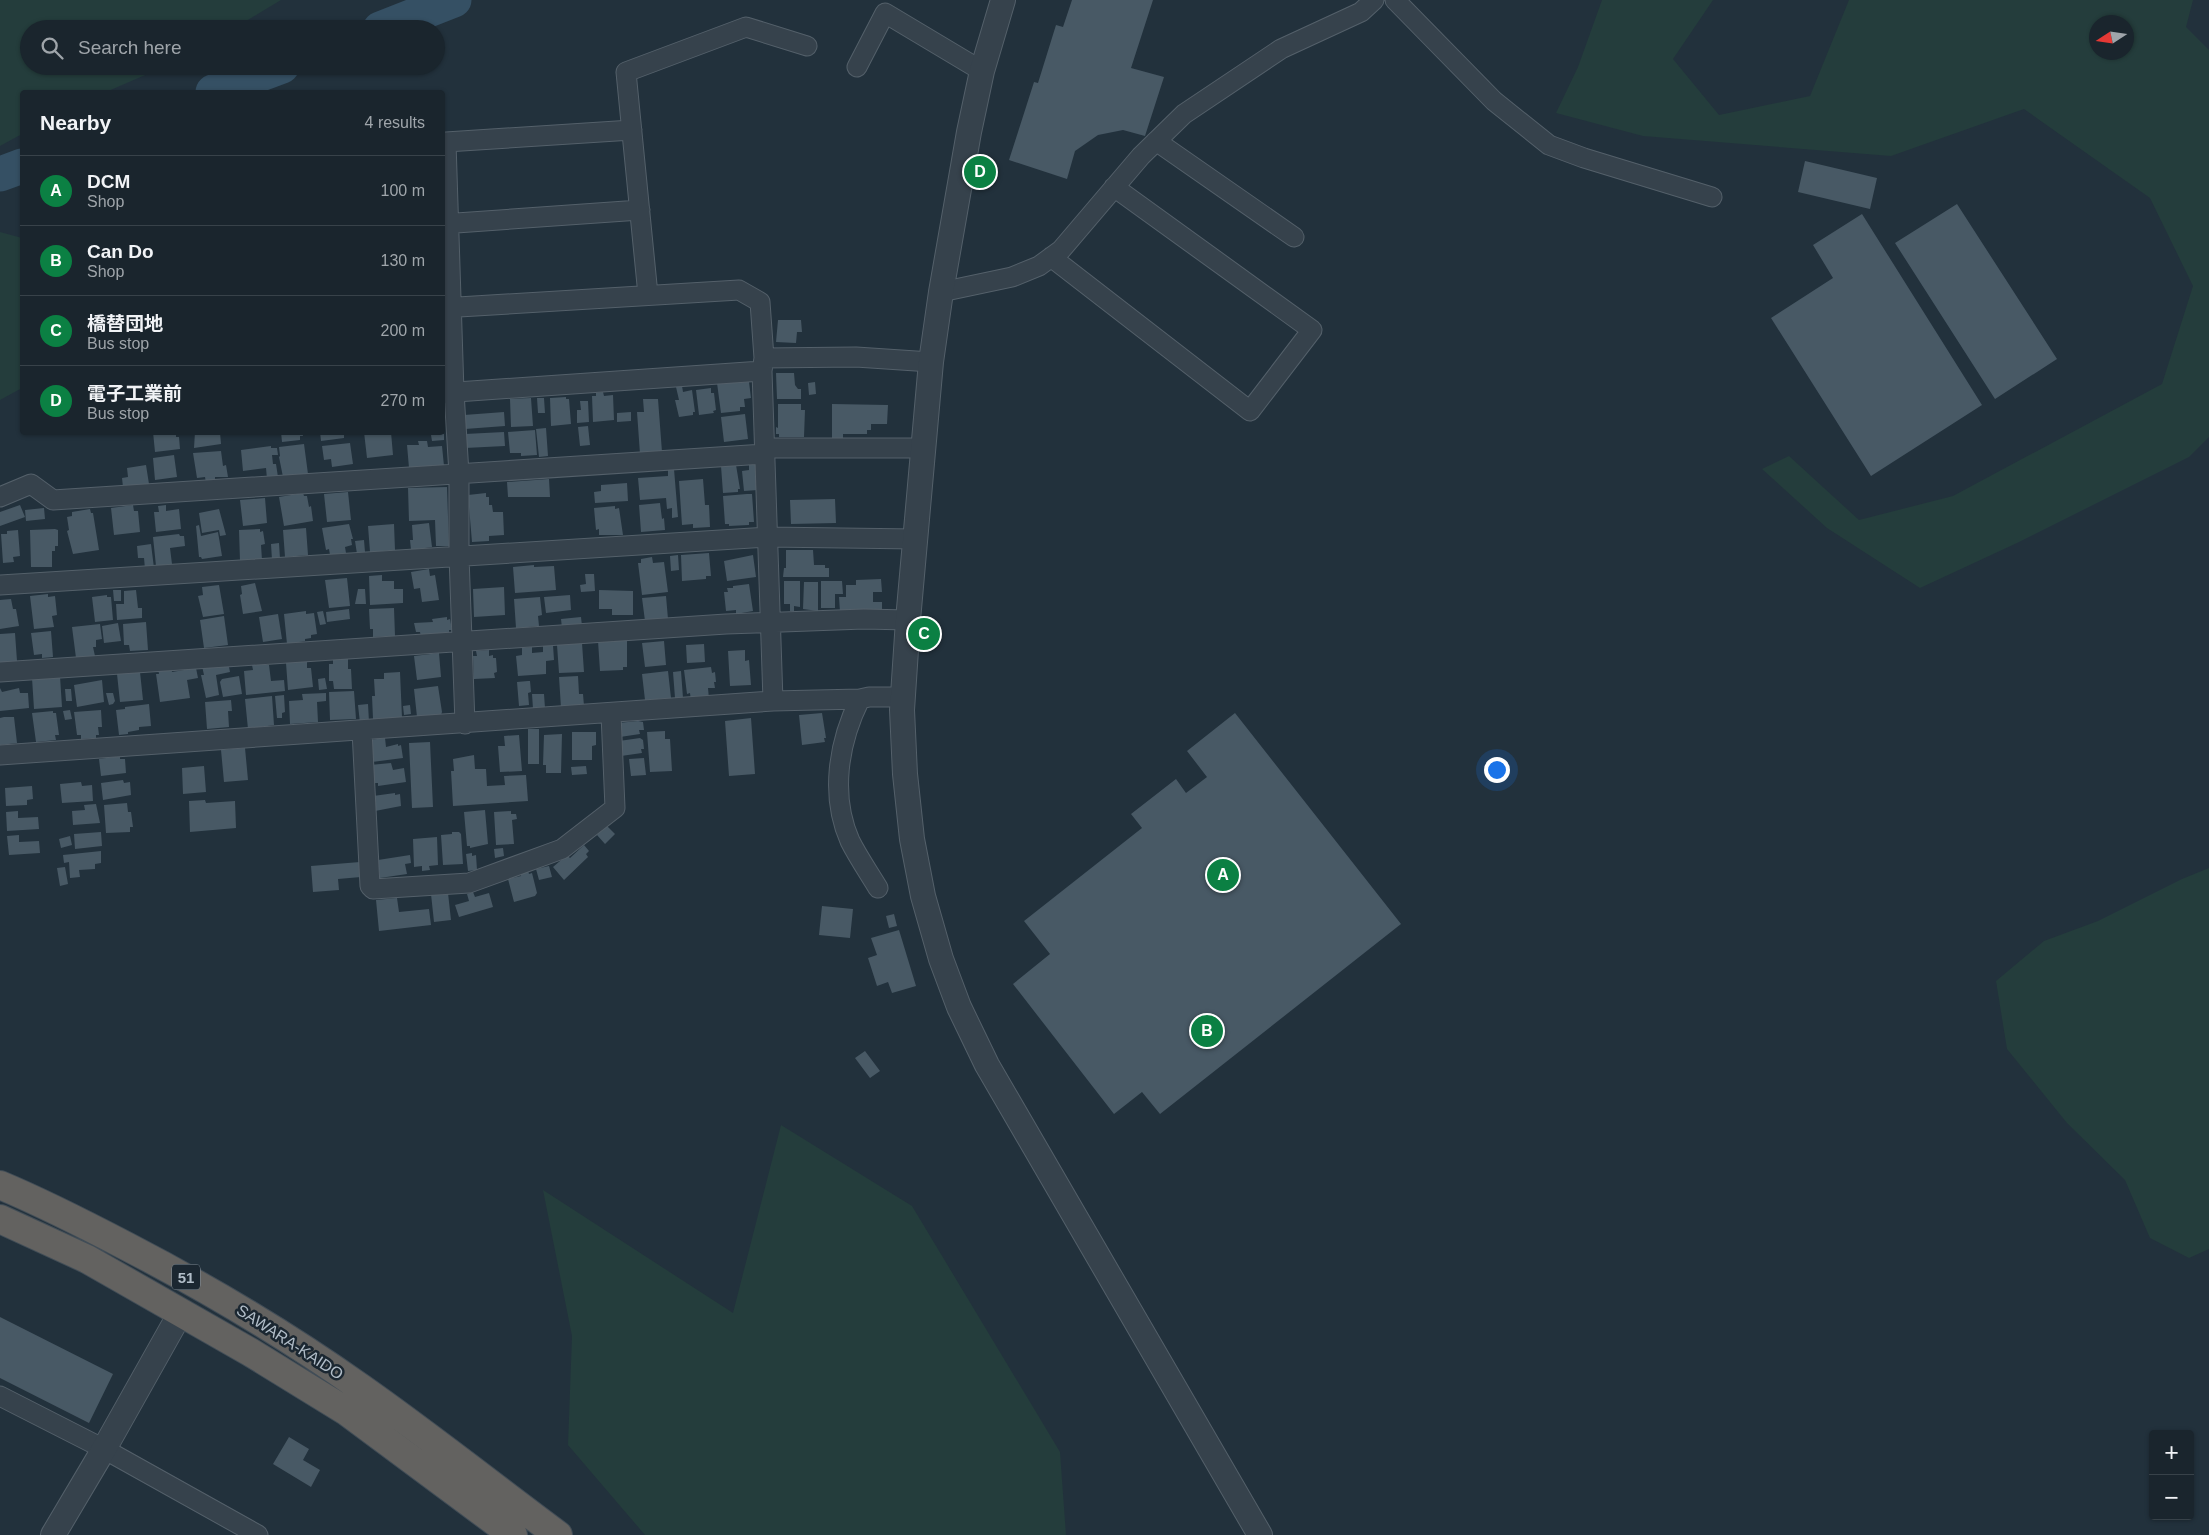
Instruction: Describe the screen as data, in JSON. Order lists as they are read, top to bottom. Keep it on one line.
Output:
{"streets":{"highway":["51","SAWARA-KAIDO"]},"north":"left","page":{"search":"Search here","heading":["Nearby","4 results"],"pins":["D","C","A","B"],"list":[{"mark":"A","name":"DCM","note":"Shop","value":"100 m"},{"mark":"B","name":"Can Do","note":"Shop","value":"130 m"},{"mark":"C","name":"橋替団地","note":"Bus stop","value":"200 m"},{"mark":"D","name":"電子工業前","note":"Bus stop","value":"270 m"}],"map_buttons":["+","−"]}}
